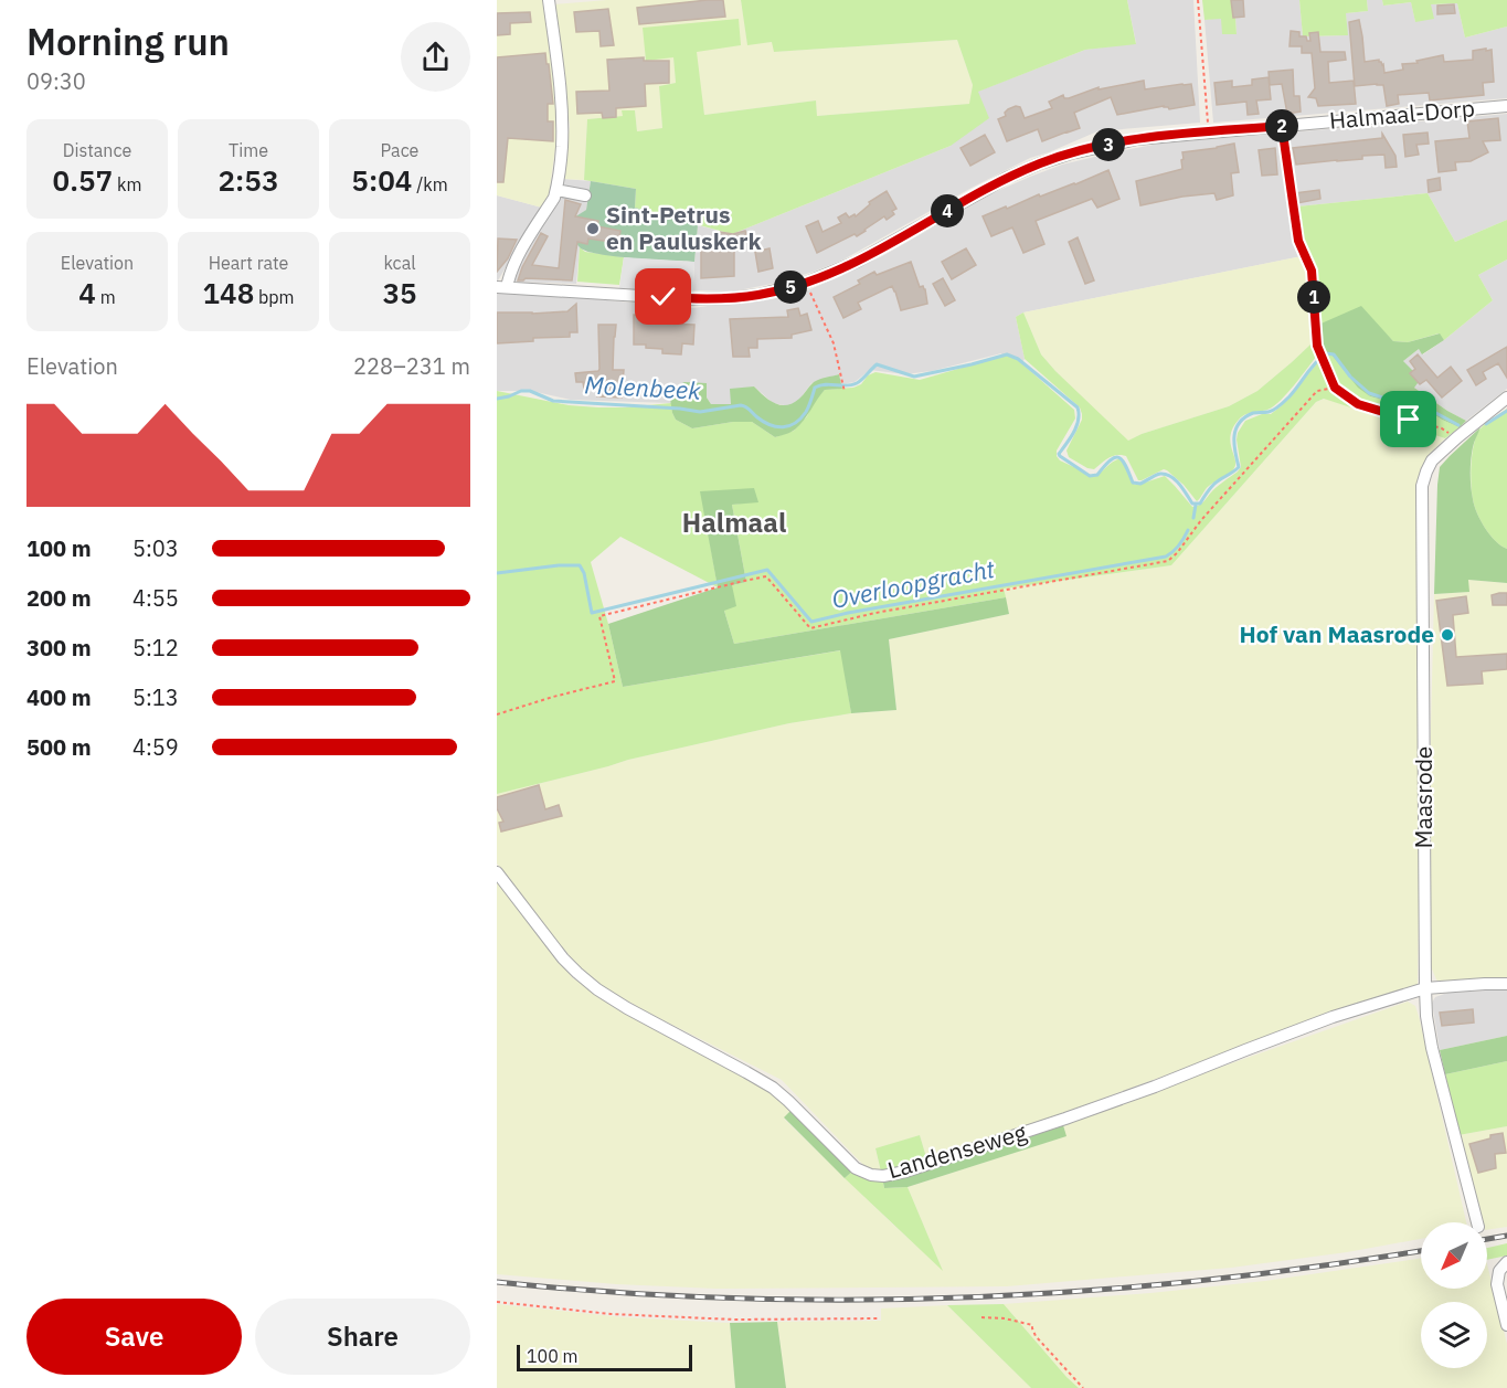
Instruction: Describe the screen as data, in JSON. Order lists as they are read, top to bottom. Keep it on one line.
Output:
{"streets":{"street":["Halmaal-Dorp","Maasrode","Landenseweg"]},"crossings":[["Maasrode","Landenseweg"]],"districts":["Halmaal"],"water":["Molenbeek","Overloopgracht"],"places":["Sint-Petrus en Pauluskerk","Hof van Maasrode"],"scale_bar":"100 m","north":"bottom left","page":{"heading":["Morning run","09:30"],"pins":["2","3","4","5","1"],"stats":[["Distance","0.57 km"],["Time","2:53"],["Pace","5:04 /km"],["Elevation","4 m"],["Heart rate","148 bpm"],["kcal","35"]],"chart":["Elevation","228–231 m"],"list":[{"name":"100 m","note":"5:03"},{"name":"200 m","note":"4:55"},{"name":"300 m","note":"5:12"},{"name":"400 m","note":"5:13"},{"name":"500 m","note":"4:59"}],"buttons":["Save","Share"],"scale":"100 m"}}
